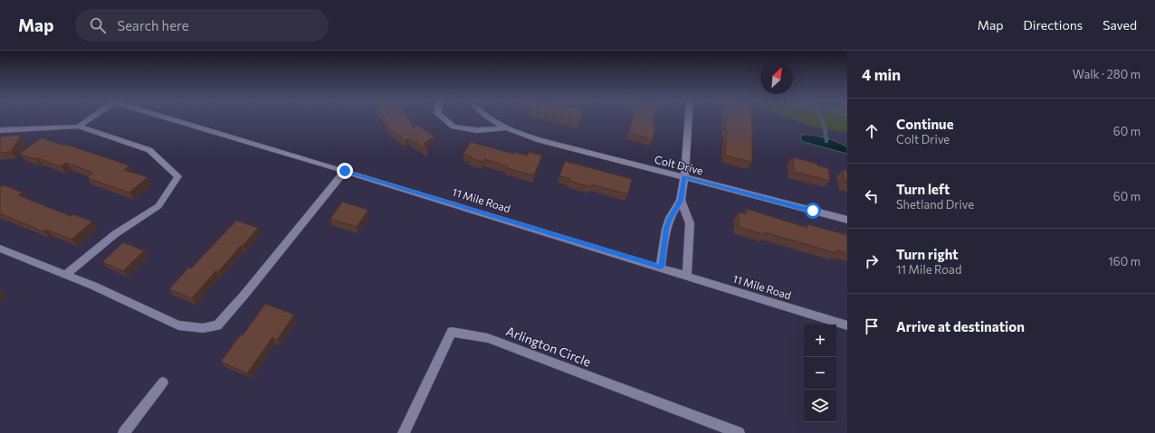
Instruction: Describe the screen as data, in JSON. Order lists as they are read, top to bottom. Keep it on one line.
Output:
{"streets":{"street":["Colt Drive","11 Mile Road","Arlington Circle"]},"north":"top right","page":{"header":"Map","search":"Search here","nav":["Map","Directions","Saved"],"heading":["4 min","Walk · 280 m"],"list":[["Continue","Colt Drive","60 m"],["Turn left","Shetland Drive","60 m"],["Turn right","11 Mile Road","160 m"],"Arrive at destination"],"map_buttons":["+","−"]}}
